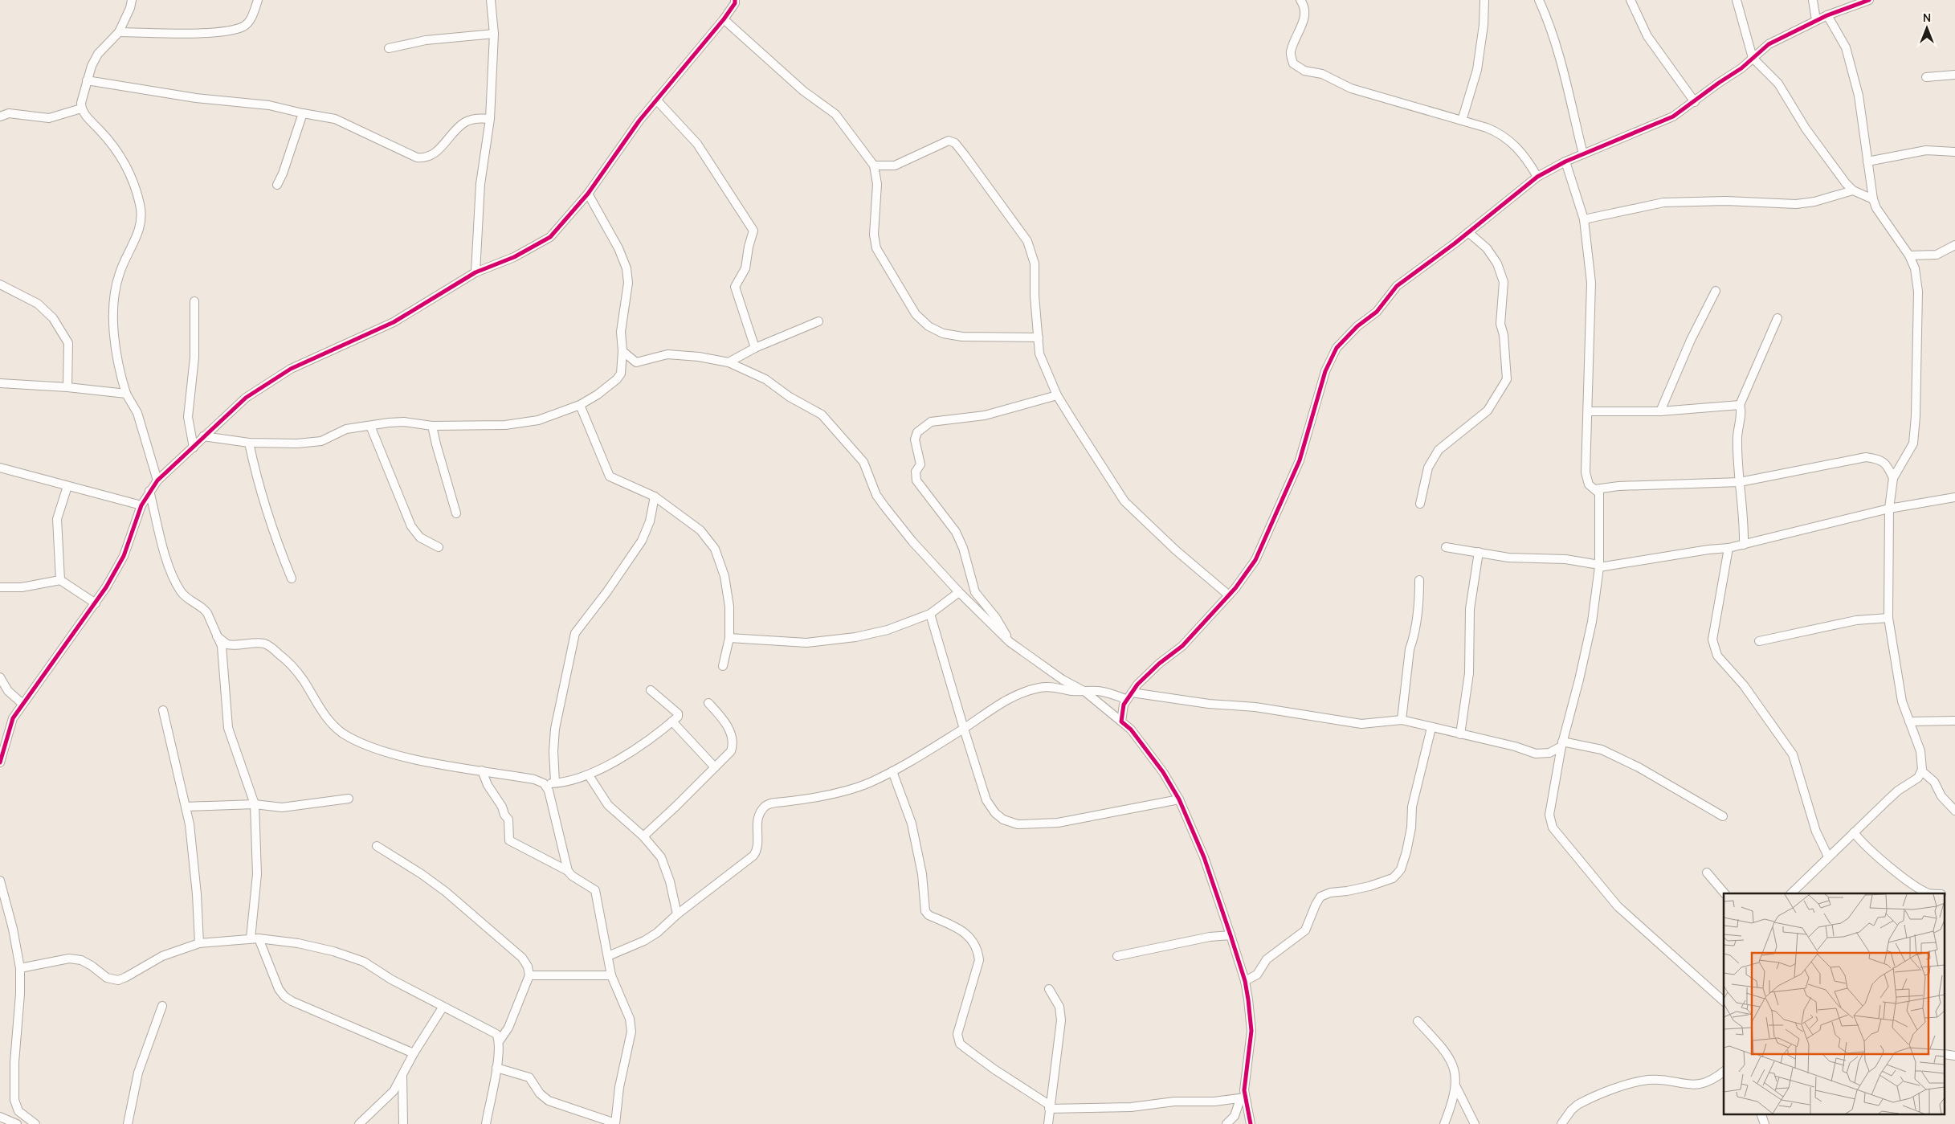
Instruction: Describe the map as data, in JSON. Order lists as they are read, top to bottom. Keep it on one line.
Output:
{"north":"top"}
